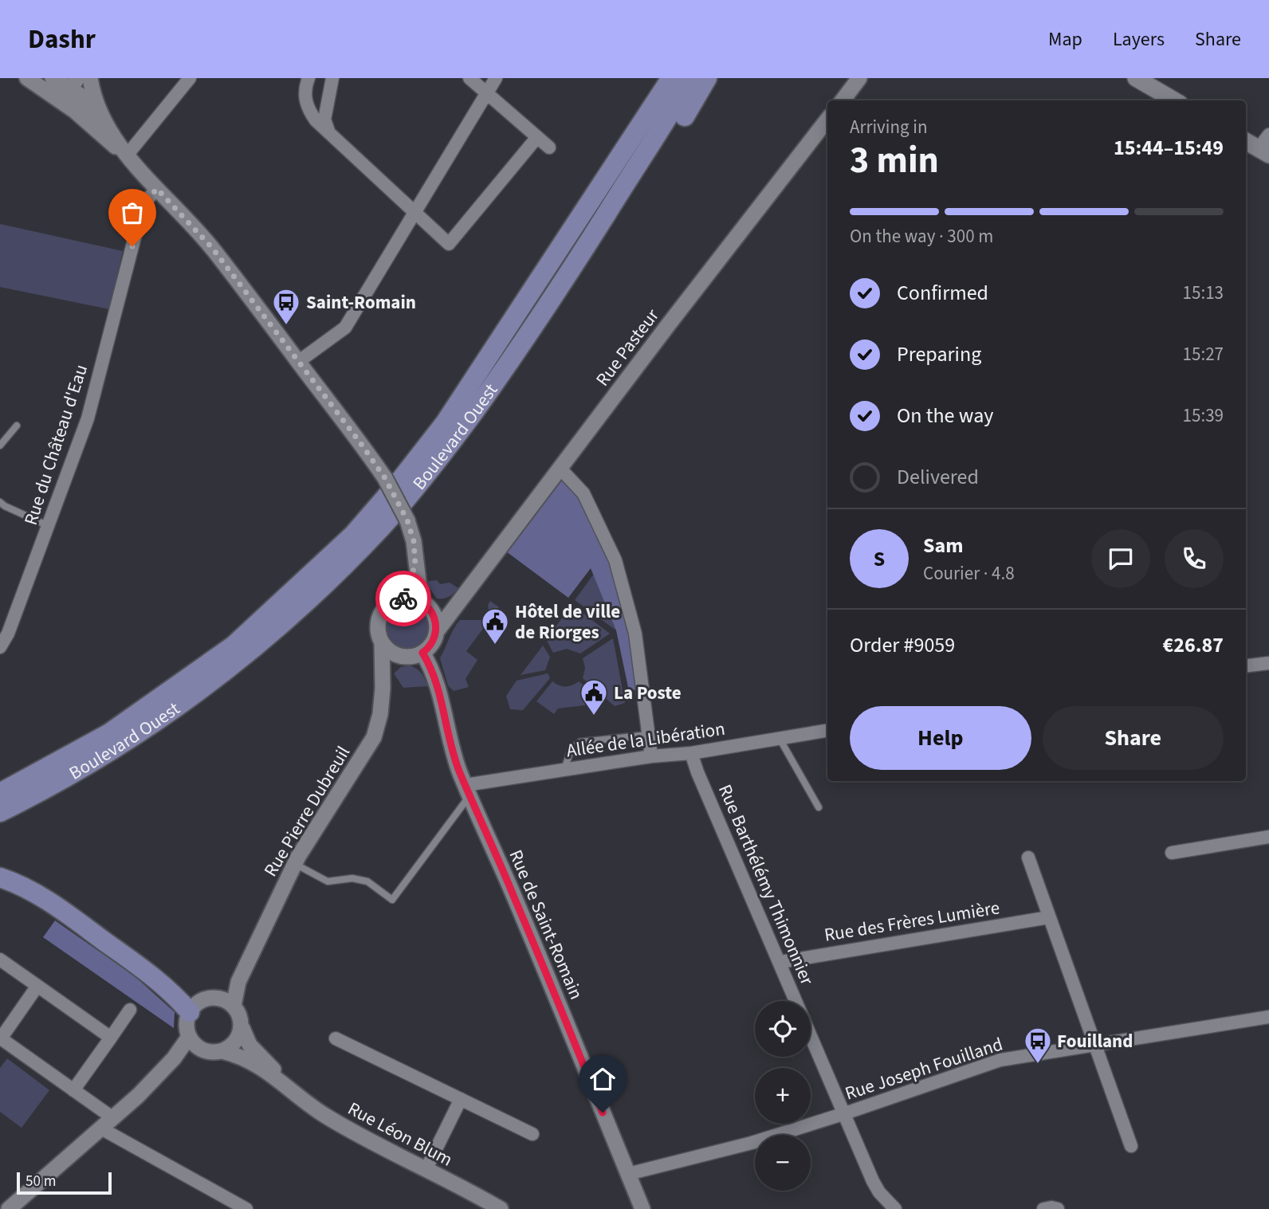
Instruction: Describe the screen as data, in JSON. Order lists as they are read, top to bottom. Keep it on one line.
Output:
{"streets":{"main road":["Boulevard Ouest"],"street":["Rue Pasteur","Rue du Château d'Eau","Allée de la Libération","Rue Pierre Dubreuil","Rue Barthélémy Thimonnier","Rue des Frères Lumière","Rue de Saint-Romain","Rue Joseph Fouilland","Rue Léon Blum"]},"crossings":[["Rue Pasteur","Rue Pierre Dubreuil"],["Rue Pasteur","Rue de Saint-Romain"],["Allée de la Libération","Rue Barthélémy Thimonnier"],["Allée de la Libération","Rue de Saint-Romain"],["Rue Pierre Dubreuil","Rue de Saint-Romain"],["Rue Pierre Dubreuil","Rue Léon Blum"],["Rue Barthélémy Thimonnier","Rue des Frères Lumière"],["Rue Barthélémy Thimonnier","Rue Joseph Fouilland"],["Rue de Saint-Romain","Rue Joseph Fouilland"]],"places":{"bus stop":["Saint-Romain","Fouilland"],"public building":["Hôtel de ville de Riorges","La Poste"]},"scale_bar":"50 m","page":{"header":"Dashr","nav":["Map","Layers","Share"],"heading":["3 min","Arriving in","15:44–15:49"],"panel":["Sam","Courier · 4.8","Order #9059","€26.87"],"bar":"On the way · 300 m","list":[["Confirmed","15:13"],["Preparing","15:27"],["On the way","15:39"],"Delivered"],"round":"S","buttons":["Help","Share"],"map_buttons":["+","−"],"scale":"50 m"}}
